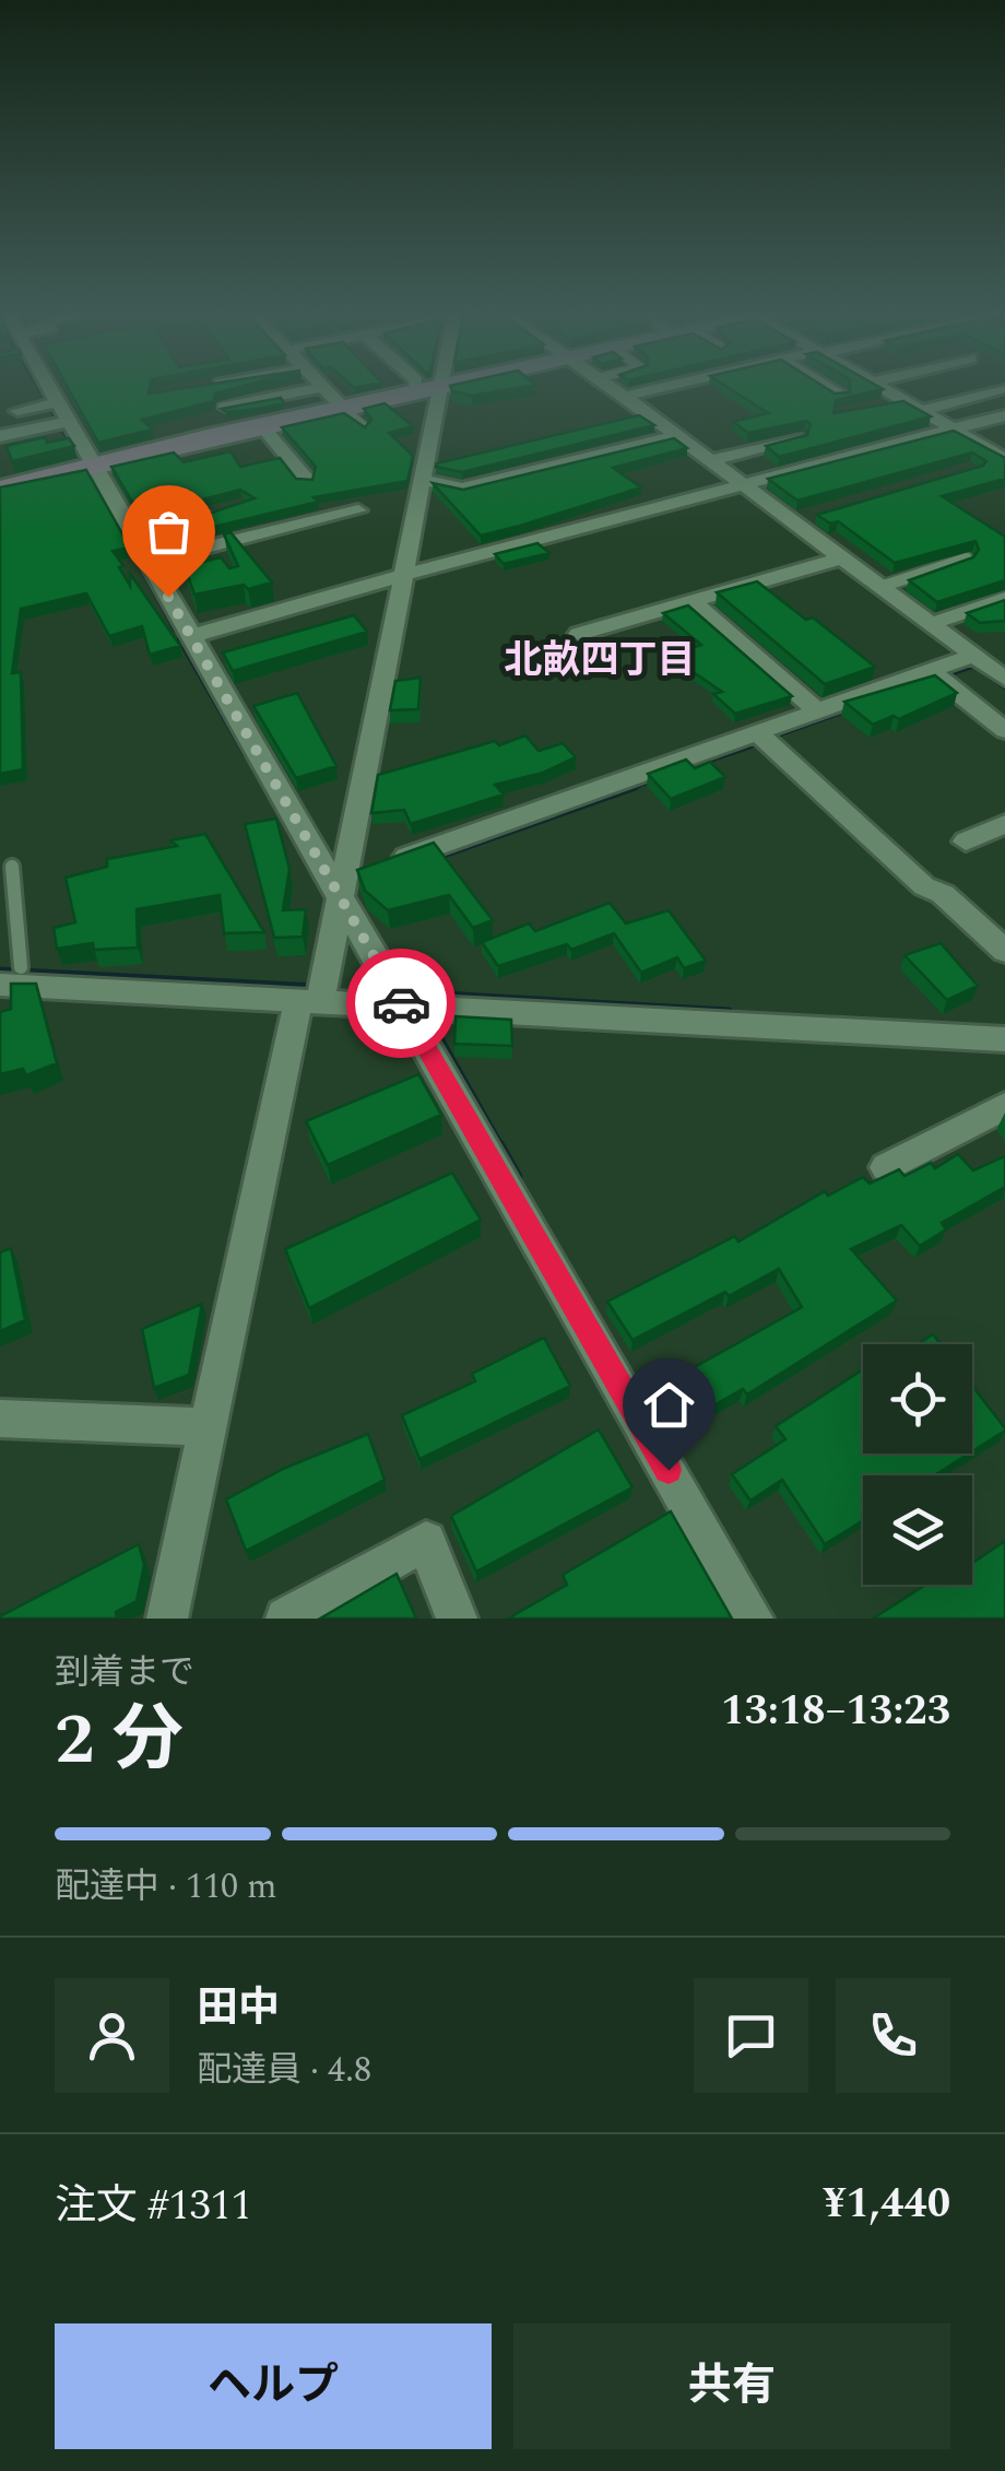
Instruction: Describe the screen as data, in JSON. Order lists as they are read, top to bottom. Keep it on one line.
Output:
{"districts":["北畝四丁目"],"page":{"heading":["2 分","到着まで","13:18–13:23"],"panel":["田中","配達員 · 4.8","注文 #1311","¥1,440"],"bar":"配達中 · 110 m","buttons":["ヘルプ","共有"]}}
